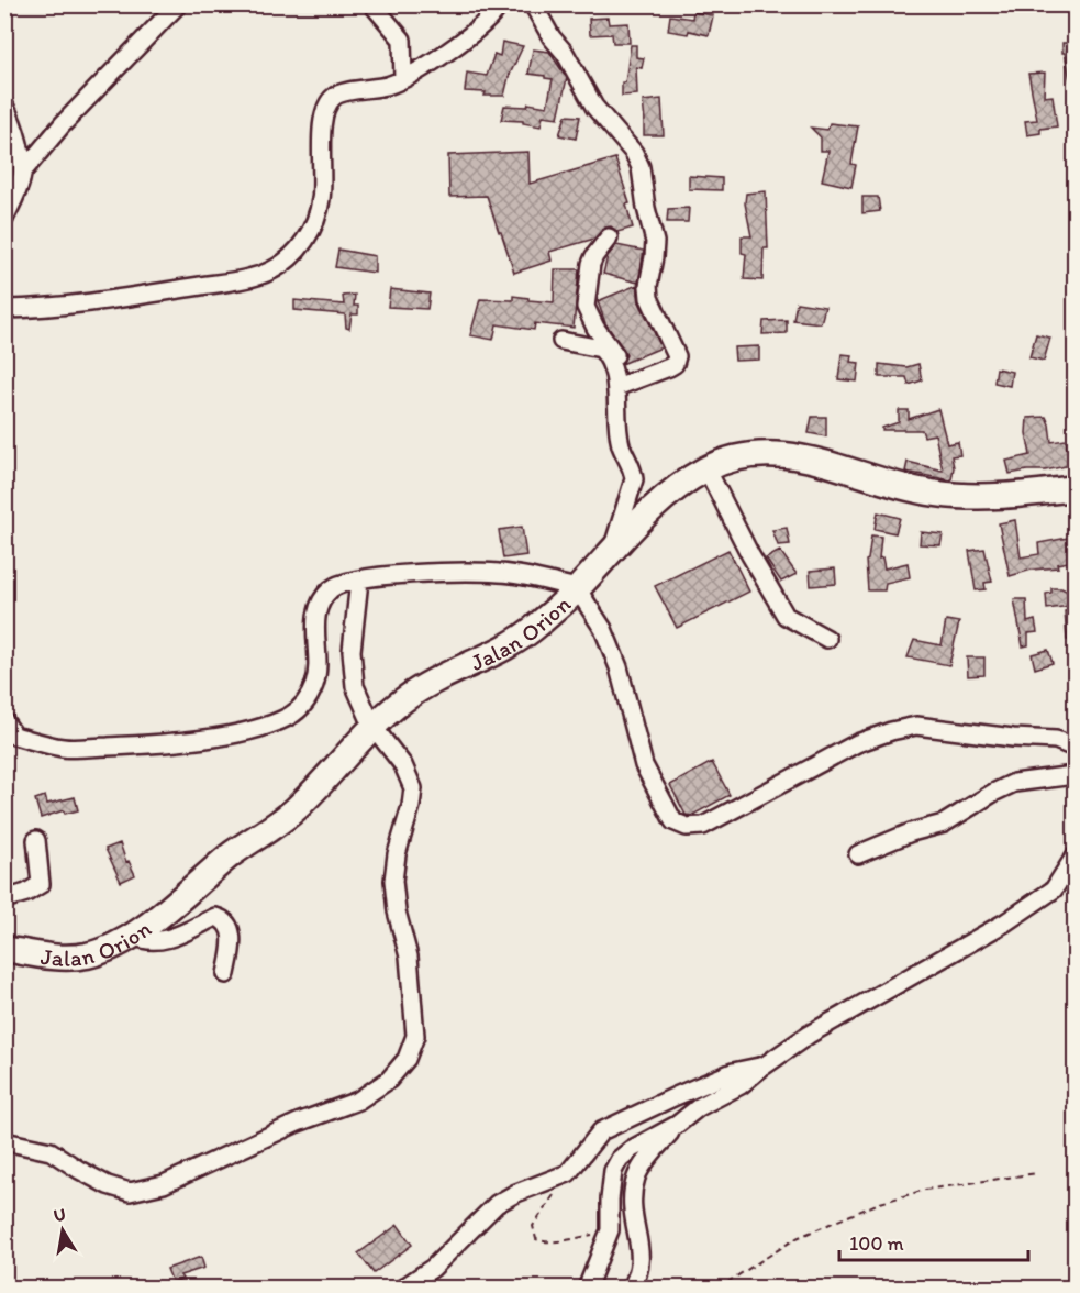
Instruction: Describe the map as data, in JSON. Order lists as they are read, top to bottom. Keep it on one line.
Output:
{"streets":{"highway":["Jalan Orion"]},"scale_bar":"100 m","north":"top"}
